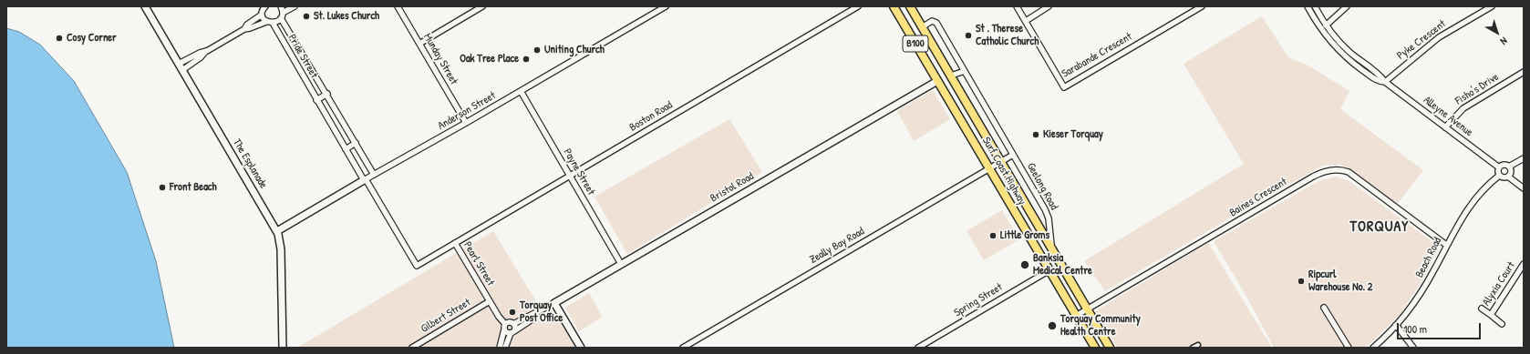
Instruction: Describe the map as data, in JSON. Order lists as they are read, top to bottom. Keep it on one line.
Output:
{"streets":{"main road":["B100","Surf Coast Highway"],"street":["Pyke Crescent","Sarabande Crescent","Pride Street","Munday Street","Fisho's Drive","Anderson Street","Boston Road","Alleyne Avenue","The Esplanade","Payne Street","Geelong Road","Bristol Road","Baines Crescent","Zeally Bay Road","Beach Road","Pearl Street","Alyxia Court","Spring Street","Gilbert Street"]},"crossings":[["Pyke Crescent","Alleyne Avenue"],["Pride Street","Anderson Street"],["Pride Street","Pearl Street"],["Munday Street","Anderson Street"],["Fisho's Drive","Alleyne Avenue"],["Anderson Street","The Esplanade"],["Anderson Street","Payne Street"],["Anderson Street","Pearl Street"],["Boston Road","Payne Street"],["Boston Road","Pearl Street"],["Alleyne Avenue","Beach Road"],["Surf Coast Highway","Geelong Road"],["Surf Coast Highway","Bristol Road"],["Surf Coast Highway","Baines Crescent"],["Surf Coast Highway","Zeally Bay Road"],["Surf Coast Highway","Spring Street"],["Payne Street","Bristol Road"],["Bristol Road","Pearl Street"],["Baines Crescent","Beach Road"],["Pearl Street","Gilbert Street"]],"districts":["TORQUAY"],"places":["St. Lukes Church","St . Therese Catholic Church","Cosy Corner","Uniting Church","Oak Tree Place","Kieser Torquay","Front Beach","Little Groms","Banksia Medical Centre","Ripcurl Warehouse No. 2","Torquay Post Office","Torquay Community Health Centre"],"scale_bar":"100 m","north":"bottom right"}
